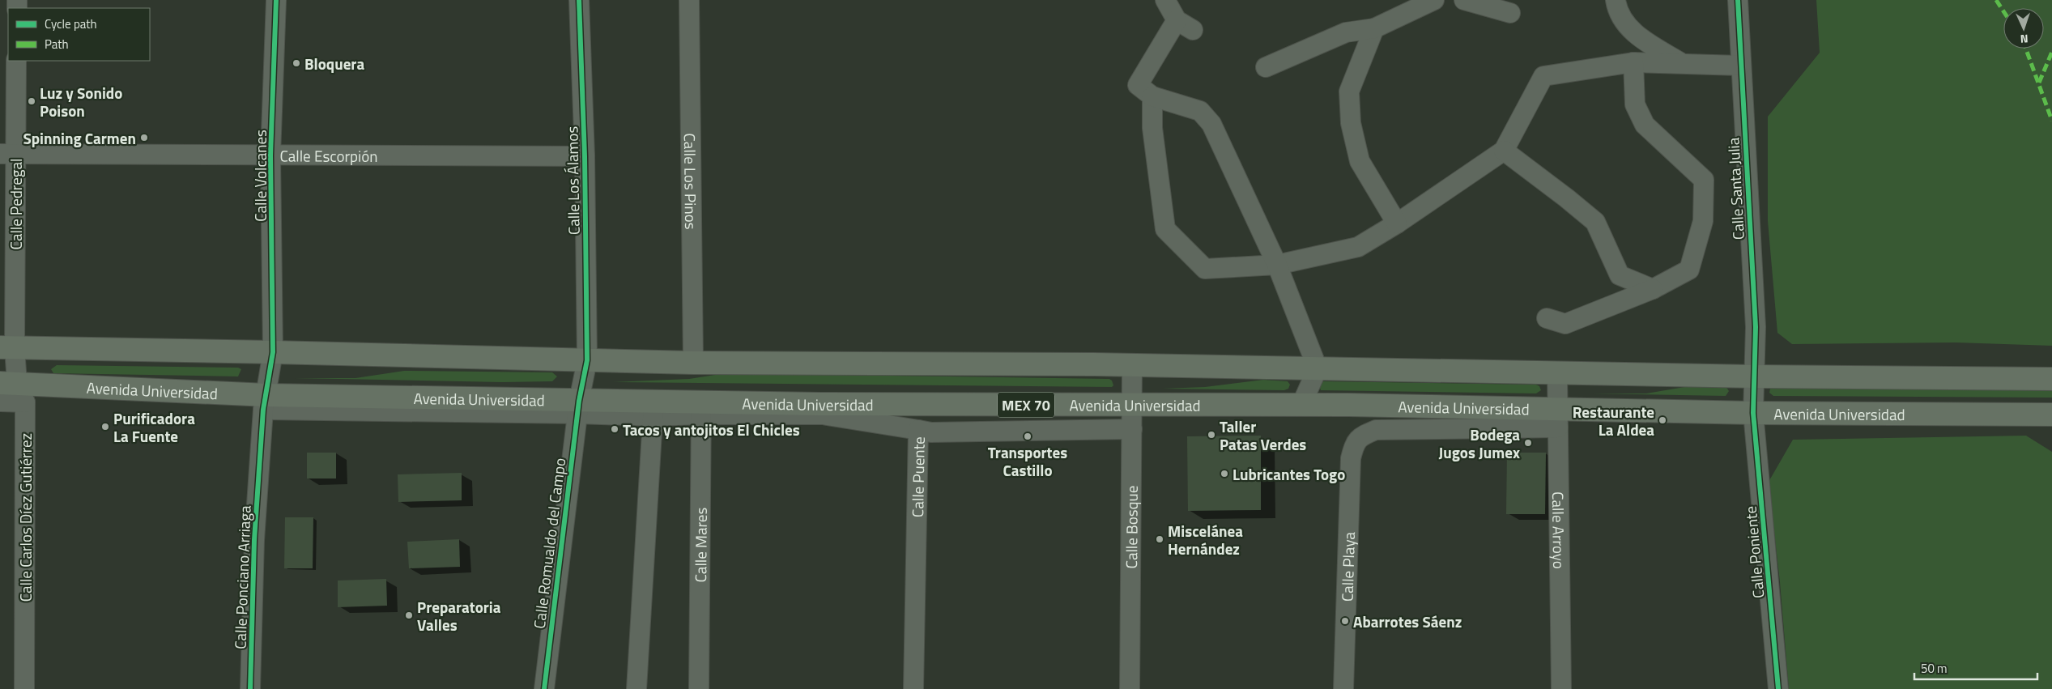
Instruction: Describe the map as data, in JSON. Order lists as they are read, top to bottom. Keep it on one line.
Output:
{"streets":{"main road":["Avenida Universidad","MEX 70"],"street":["Calle Escorpión","Calle Volcanes","Calle Los Álamos","Calle Los Pinos","Calle Santa Julia","Calle Pedregal","Calle Puente","Calle Carlos Díez Gutiérrez","Calle Bosque","Calle Arroyo","Calle Romualdo del Campo","Calle Mares","Calle Poniente","Calle Playa","Calle Ponciano Arriaga"]},"crossings":[["Calle Escorpión","Calle Volcanes"],["Calle Escorpión","Calle Los Álamos"],["Calle Escorpión","Calle Pedregal"],["Calle Volcanes","Avenida Universidad"],["Calle Volcanes","Calle Ponciano Arriaga"],["Calle Los Álamos","Avenida Universidad"],["Calle Los Álamos","Calle Romualdo del Campo"],["Calle Santa Julia","Avenida Universidad"],["Calle Santa Julia","Calle Poniente"],["Calle Pedregal","Calle Carlos Díez Gutiérrez"],["Avenida Universidad","Calle Carlos Díez Gutiérrez"],["Avenida Universidad","Calle Bosque"],["Avenida Universidad","Calle Arroyo"],["Avenida Universidad","Calle Romualdo del Campo"],["Avenida Universidad","Calle Mares"],["Avenida Universidad","Calle Poniente"],["Avenida Universidad","Calle Playa"],["Avenida Universidad","Calle Ponciano Arriaga"],["Calle Puente","Calle Bosque"],["Calle Arroyo","Calle Playa"]],"places":["Bloquera","Luz y Sonido Poison","Spinning Carmen","Restaurante La Aldea","Purificadora La Fuente","Tacos y antojitos El Chicles","Taller Patas Verdes","Transportes Castillo","Bodega Jugos Jumex","Lubricantes Togo","Miscelánea Hernández","Preparatoria Valles","Abarrotes Sáenz"],"legend":["Cycle path","Path"],"scale_bar":"50 m","north":"bottom"}
